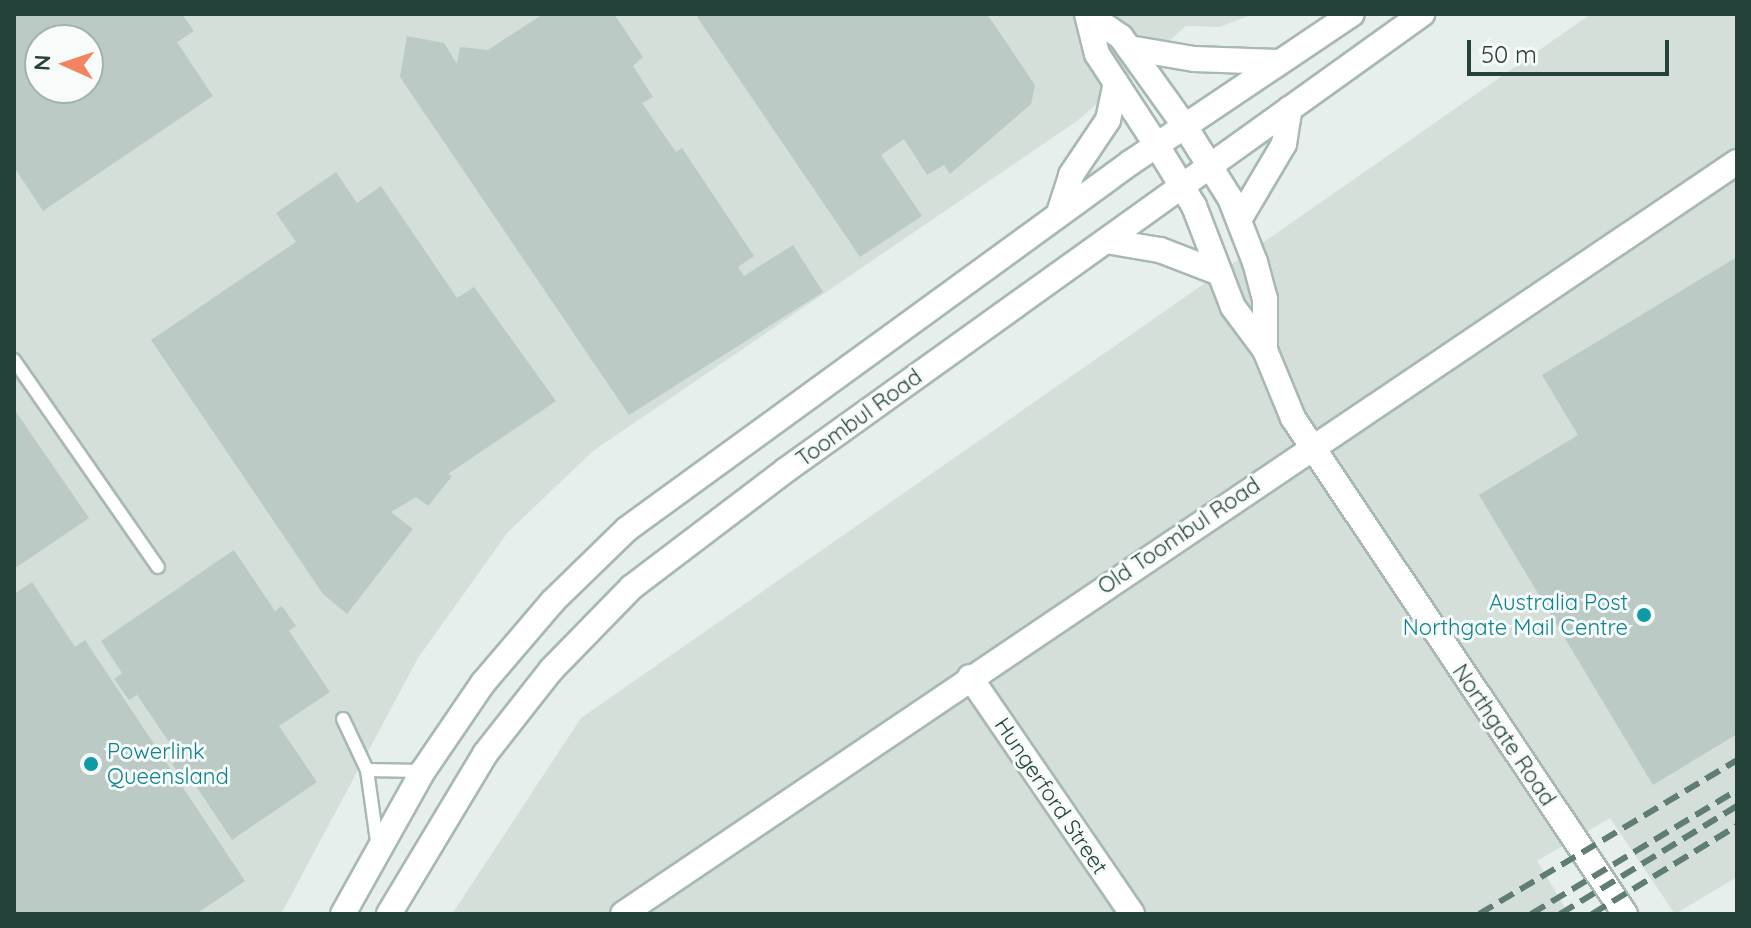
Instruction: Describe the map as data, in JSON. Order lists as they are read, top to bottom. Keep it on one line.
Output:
{"streets":{"main road":["Toombul Road","Old Toombul Road","Northgate Road","Hungerford Street"]},"crossings":[["Toombul Road","Northgate Road"],["Old Toombul Road","Northgate Road"],["Old Toombul Road","Hungerford Street"]],"places":["Australia Post Northgate Mail Centre","Powerlink Queensland"],"scale_bar":"50 m","north":"left"}
